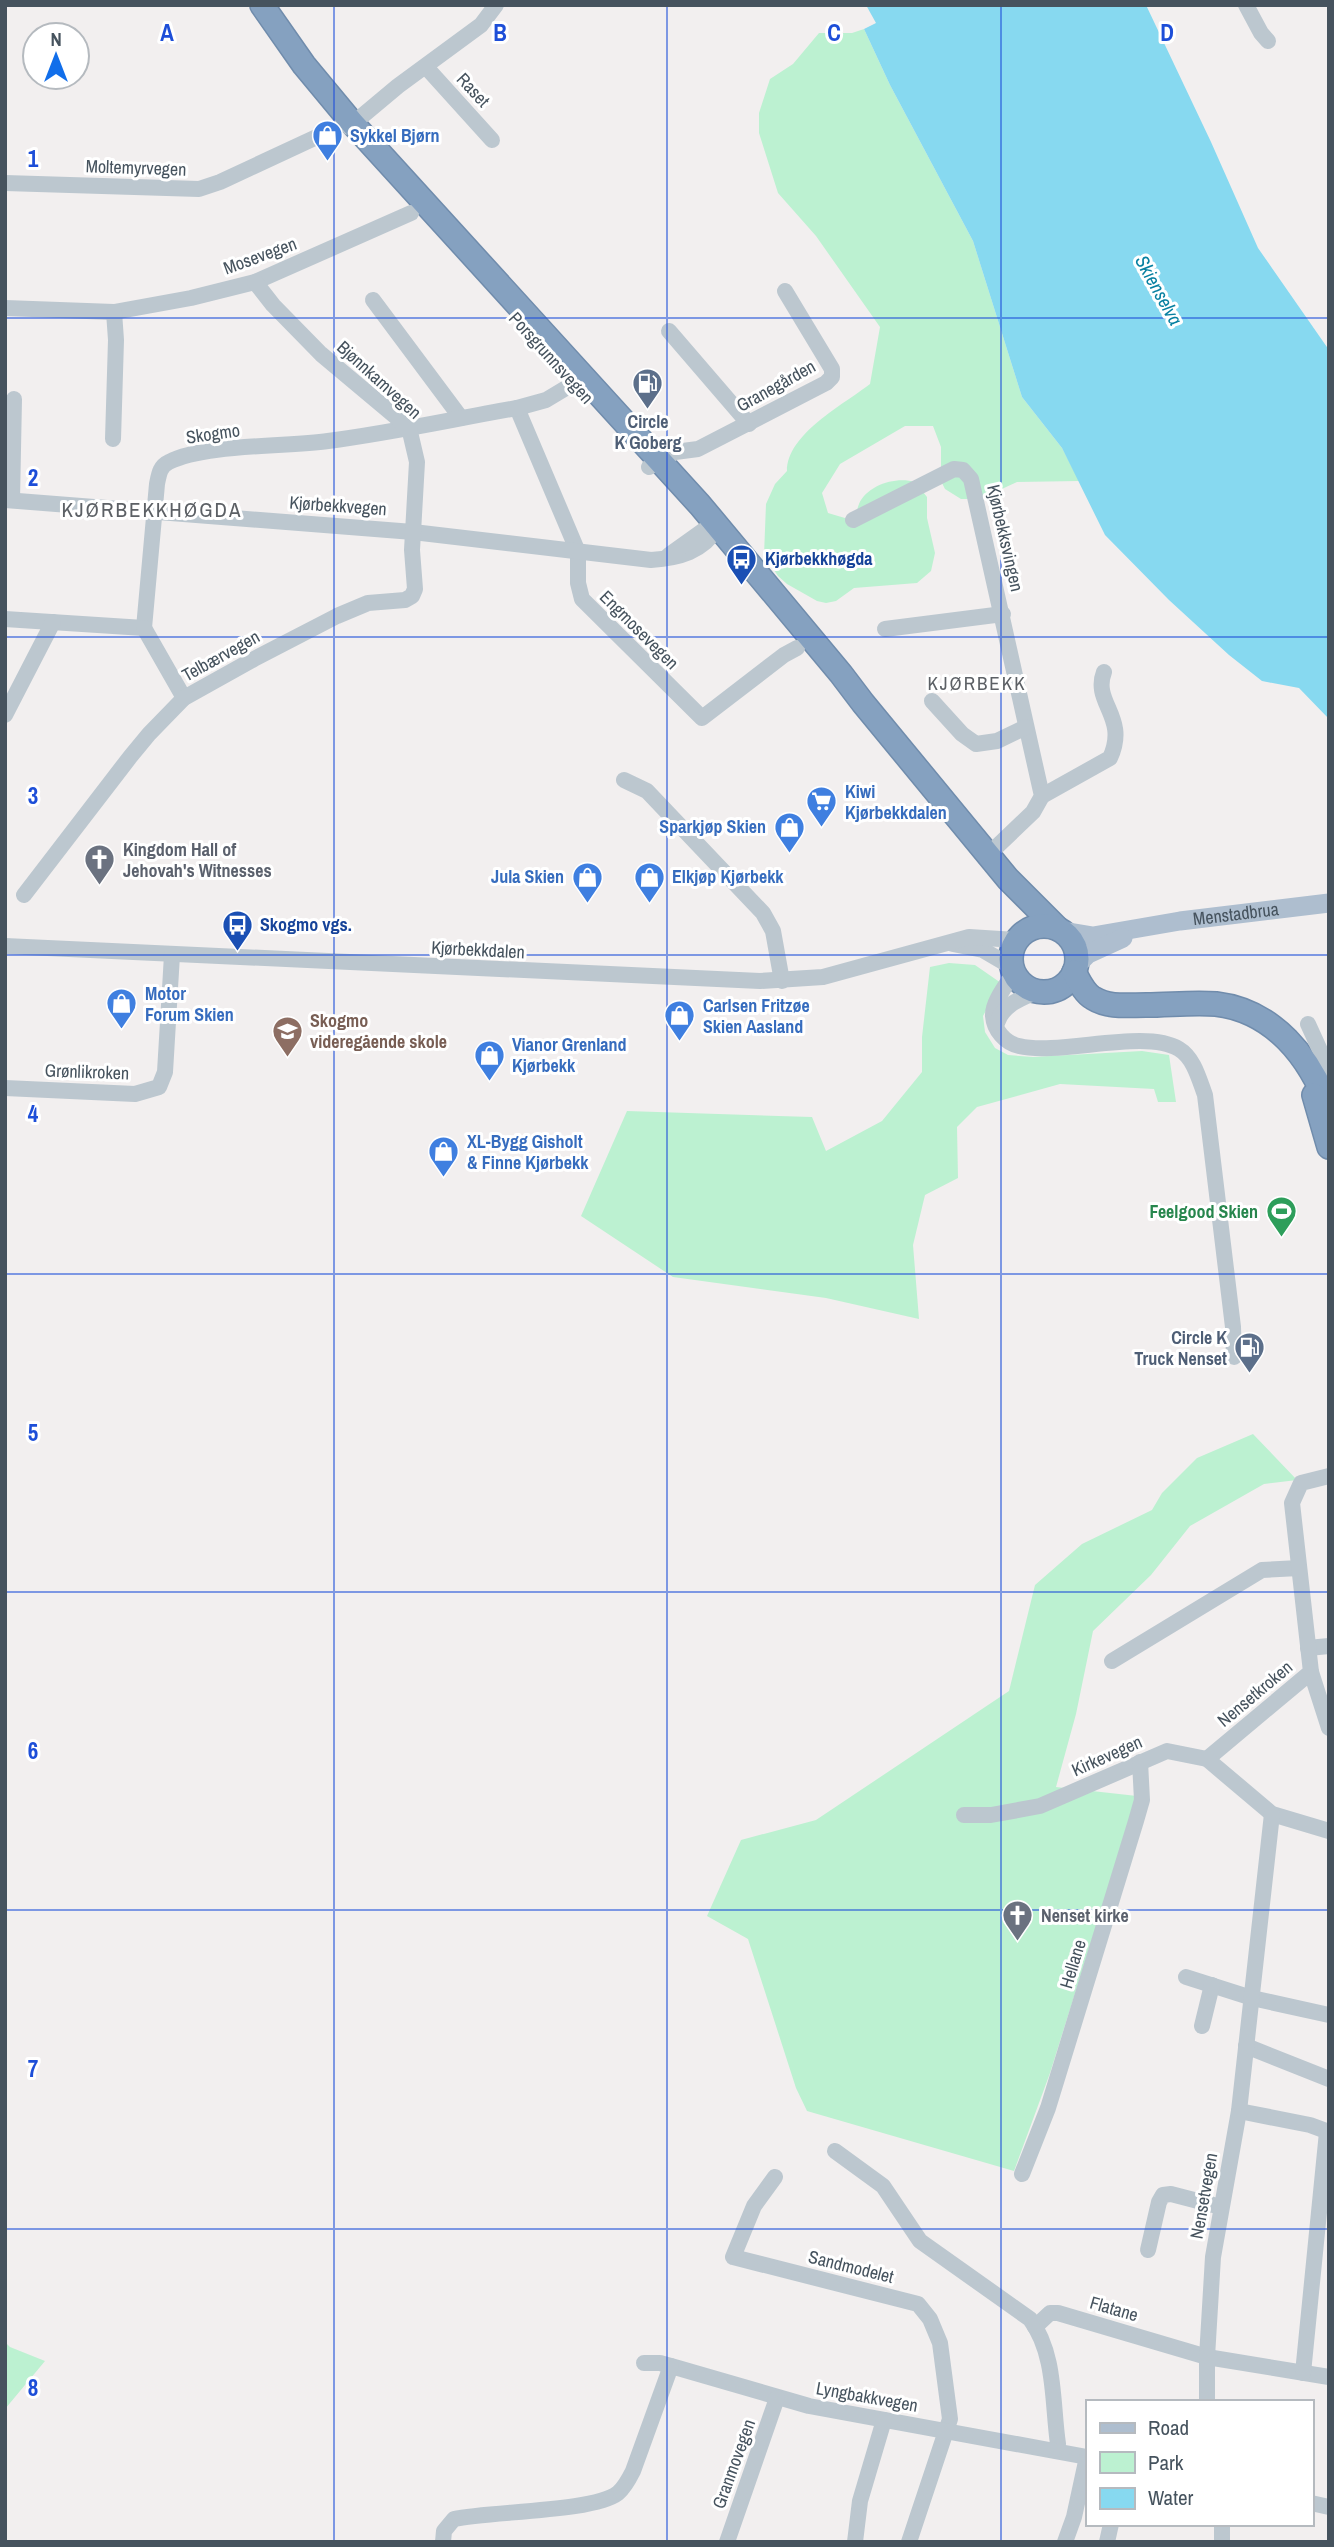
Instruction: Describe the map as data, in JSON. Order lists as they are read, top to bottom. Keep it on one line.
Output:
{"streets":{"highway":["Porsgrunnsvegen"],"main road":["Menstadbrua"],"street":["Raset","Moltemyrvegen","Mosevegen","Bjønnkamvegen","Granegården","Skogmo","Kjørbekkvegen","Kjørbekksvingen","Engmosevegen","Telbærvegen","Kjørbekkdalen","Grønlikroken","Nensetkroken","Kirkevegen","Hellane","Nensetvegen","Sandmodelet","Flatane","Lyngbakkvegen","Granmovegen"]},"crossings":[["Moltemyrvegen","Porsgrunnsvegen"],["Mosevegen","Bjønnkamvegen"],["Porsgrunnsvegen","Granegården"],["Porsgrunnsvegen","Kjørbekkvegen"],["Porsgrunnsvegen","Menstadbrua"],["Porsgrunnsvegen","Kjørbekkdalen"],["Bjønnkamvegen","Skogmo"],["Bjønnkamvegen","Kjørbekkvegen"],["Bjønnkamvegen","Telbærvegen"],["Skogmo","Kjørbekkvegen"],["Skogmo","Engmosevegen"],["Kjørbekkvegen","Engmosevegen"],["Kjørbekkvegen","Telbærvegen"],["Menstadbrua","Kjørbekkdalen"],["Kjørbekkdalen","Grønlikroken"],["Nensetkroken","Kirkevegen"],["Kirkevegen","Hellane"],["Kirkevegen","Nensetvegen"],["Nensetvegen","Flatane"],["Sandmodelet","Lyngbakkvegen"],["Lyngbakkvegen","Granmovegen"]],"districts":["KJØRBEKKHØGDA","KJØRBEKK"],"water":["Skienselva"],"places":{"shop":["Sykkel Bjørn","Sparkjøp Skien","Jula Skien","Elkjøp Kjørbekk","Motor Forum Skien","Carlsen Fritzøe Skien Aasland","Vianor Grenland Kjørbekk","XL-Bygg Gisholt & Finne Kjørbekk"],"fuel station":["Circle K Goberg","Circle K Truck Nenset"],"bus stop":["Kjørbekkhøgda","Skogmo vgs."],"supermarket":["Kiwi Kjørbekkdalen"],"church":["Kingdom Hall of Jehovah's Witnesses","Nenset kirke"],"school or university":["Skogmo videregående skole"],"sports":["Feelgood Skien"]},"legend":["Road","Park","Water"],"north":"top","grid":{"columns":["A","B","C","D"],"rows":["1","2","3","4","5","6","7","8"]}}
